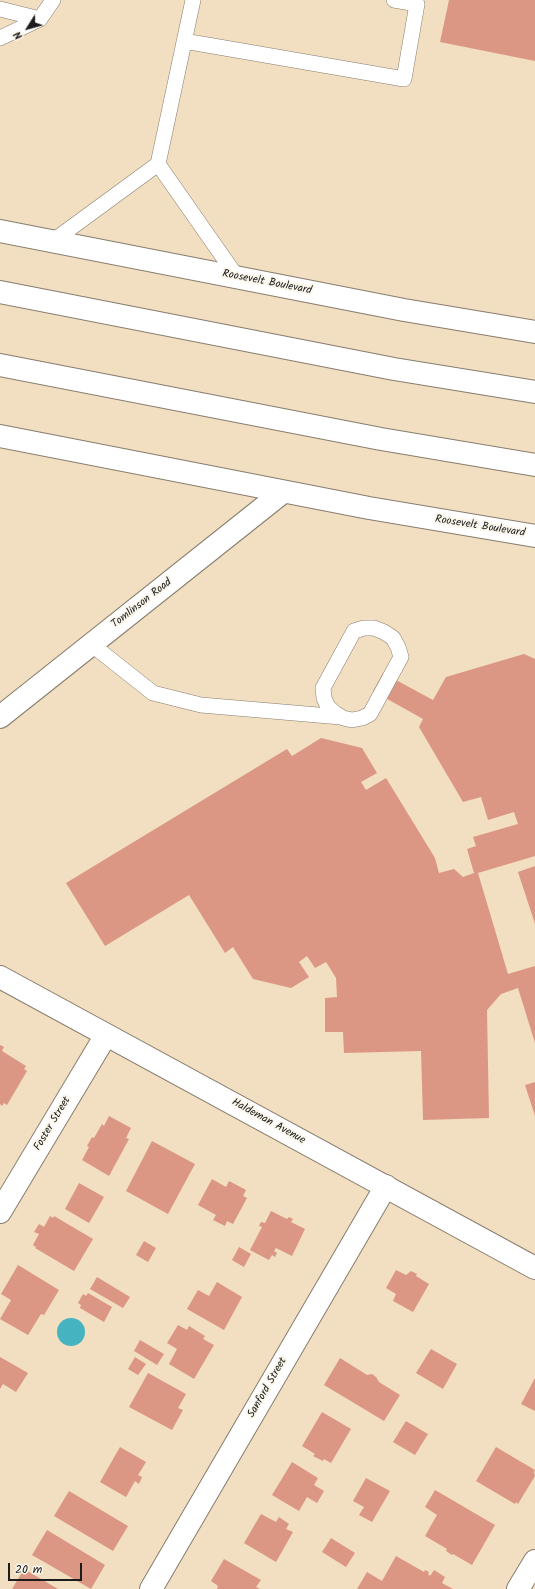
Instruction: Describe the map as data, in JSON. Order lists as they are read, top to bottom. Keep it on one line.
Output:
{"streets":{"main road":["Roosevelt Boulevard","Tomlinson Road","Haldeman Avenue","Foster Street","Sanford Street"]},"crossings":[["Roosevelt Boulevard","Tomlinson Road"],["Haldeman Avenue","Foster Street"],["Haldeman Avenue","Sanford Street"]],"scale_bar":"20 m","north":"bottom left"}
